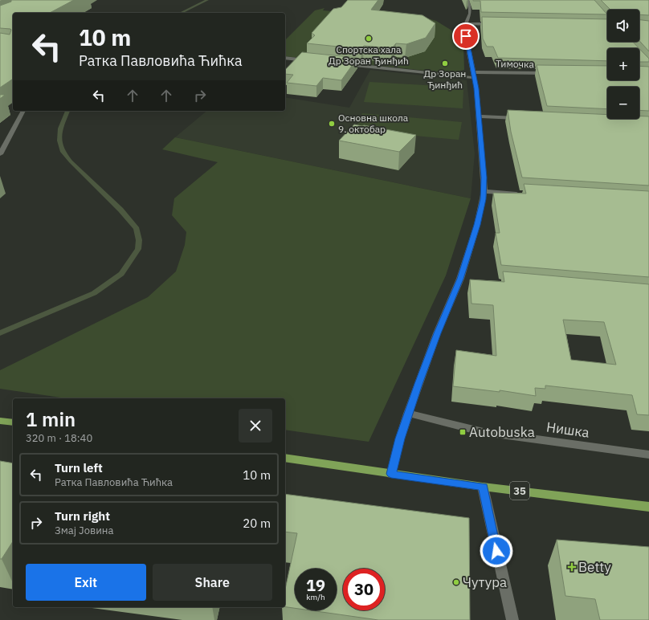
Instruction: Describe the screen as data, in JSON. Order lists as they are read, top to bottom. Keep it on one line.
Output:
{"streets":{"main road":["35"],"street":["Тимочка","Нишка"]},"places":{"other":["Спортска хала Др Зоран Ђинђић","Др Зоран Ђинђић","Основна школа 9. октобар","Чутура"],"transit":["Autobuska"],"health":["Betty"]},"page":{"map_buttons":["+","−"],"turn":["10 m","Ратка Павловића Ћићка"],"heading":["1 min","320 m · 18:40"],"list":[{"name":"Turn left","note":"Ратка Павловића Ћићка","value":"10 m"},{"name":"Turn right","note":"Змај Јовина","value":"20 m"}],"buttons":["Exit","Share"],"speed":"19 km/h","limit":"30"}}
